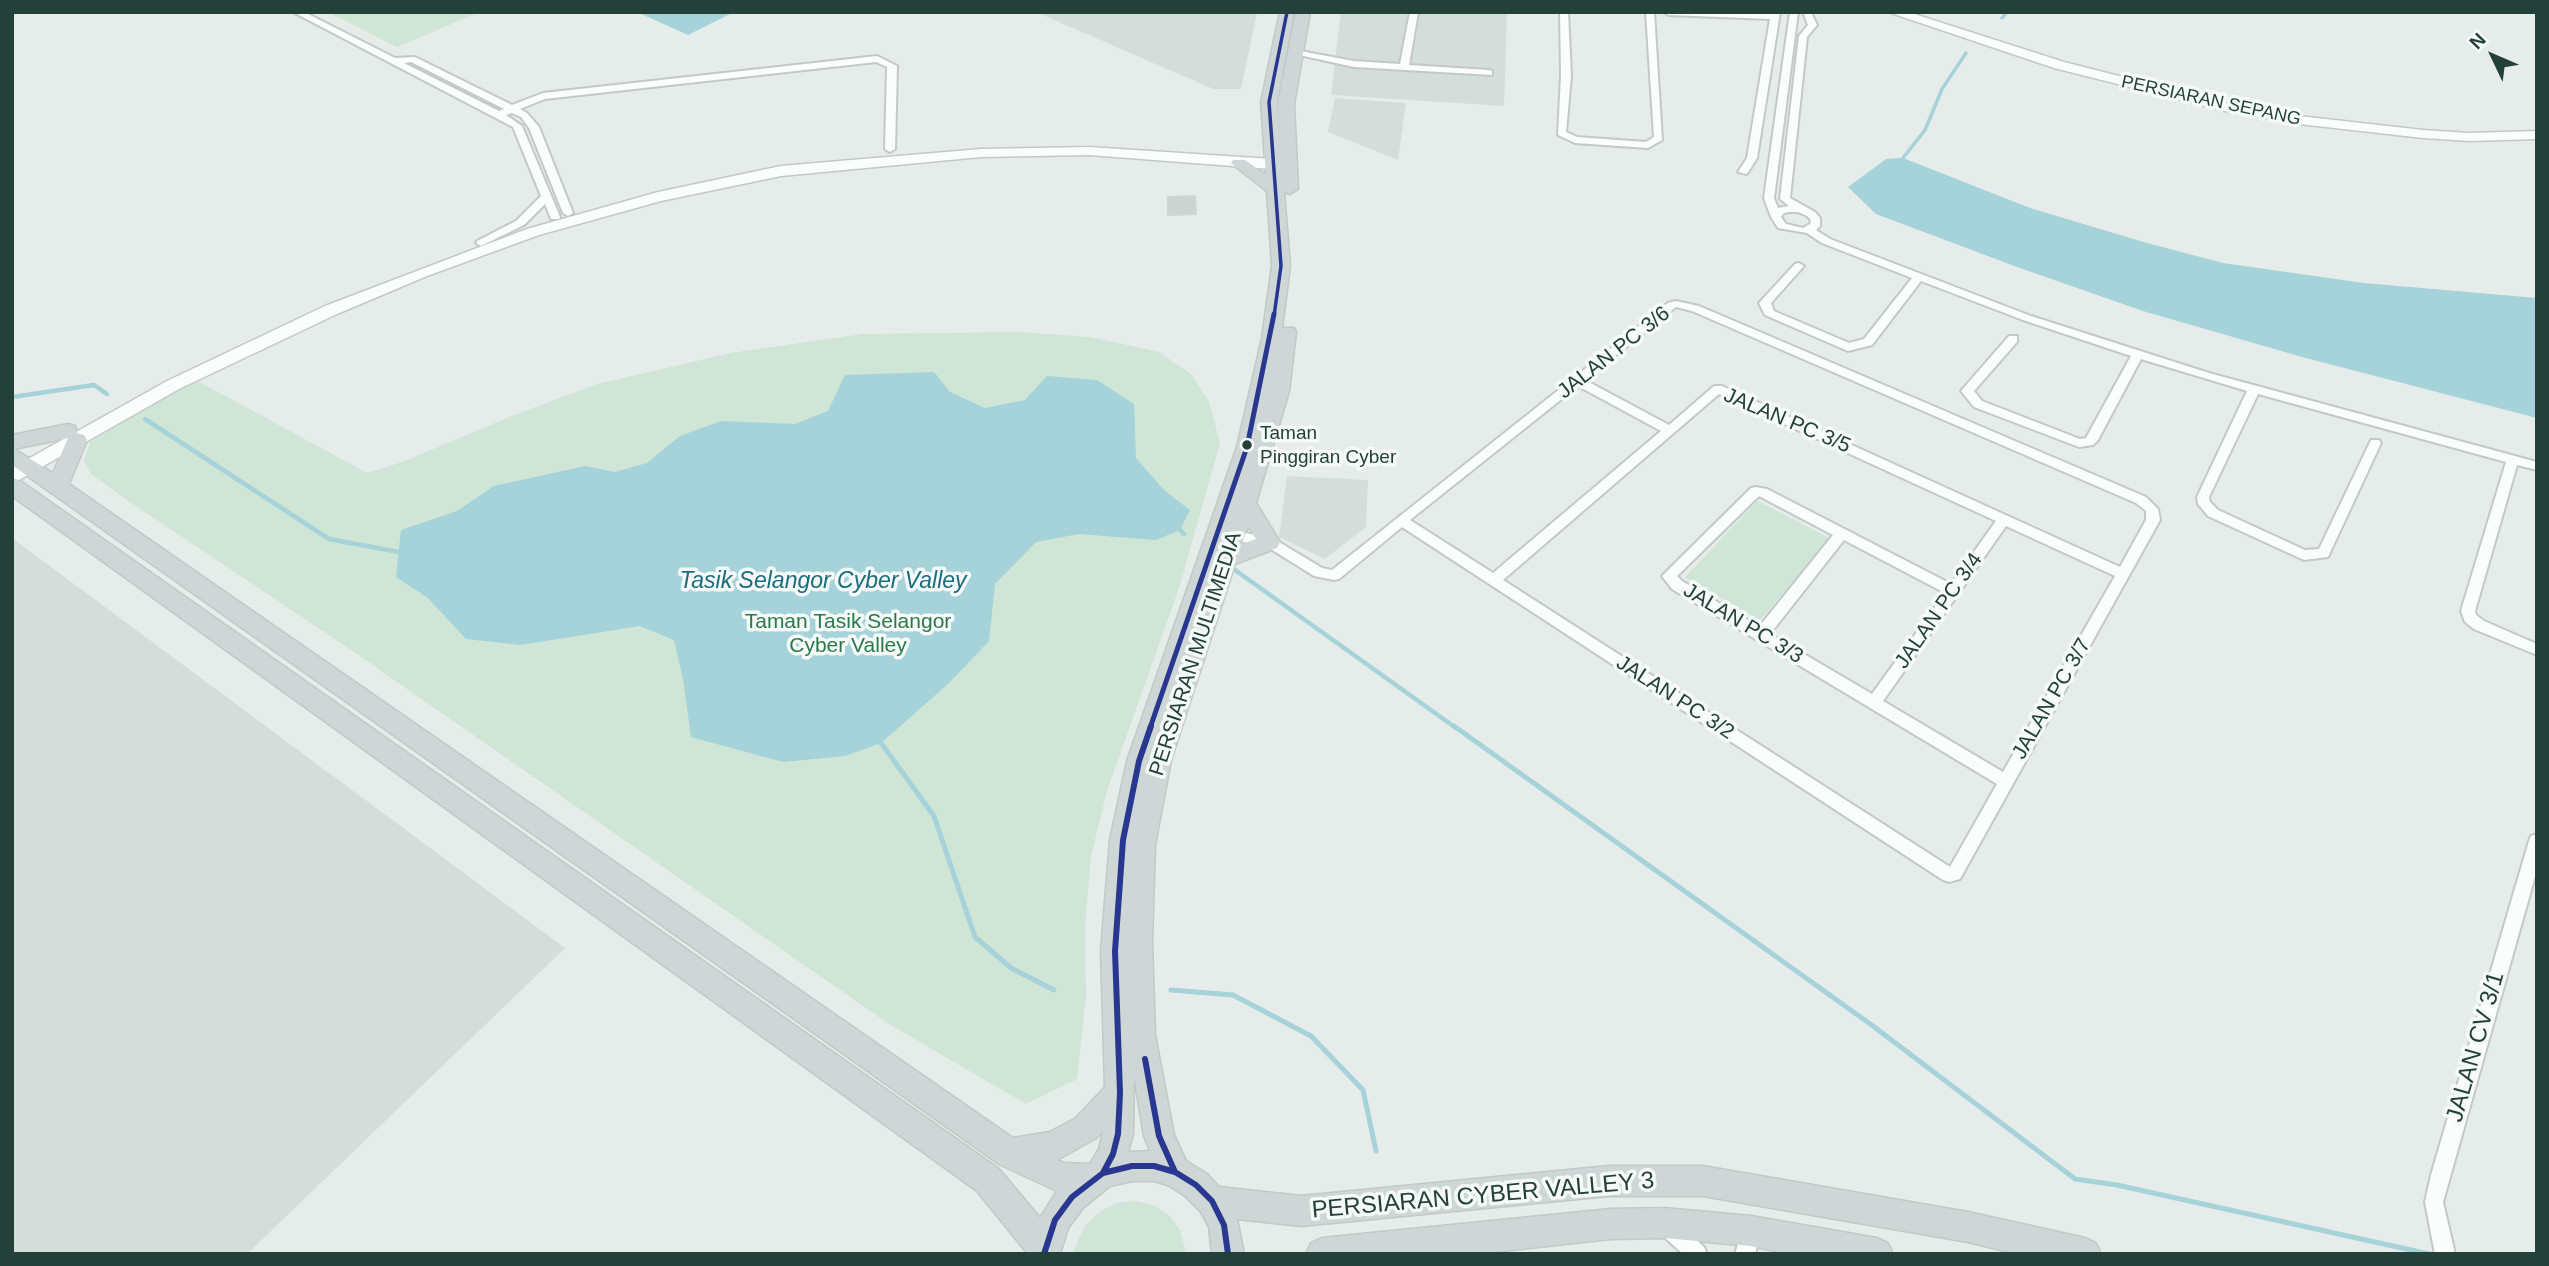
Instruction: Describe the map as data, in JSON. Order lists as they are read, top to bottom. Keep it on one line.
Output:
{"streets":{"main road":["PERSIARAN MULTIMEDIA","PERSIARAN CYBER VALLEY 3"],"street":["PERSIARAN SEPANG","JALAN PC 3/6","JALAN PC 3/5","JALAN PC 3/4","JALAN PC 3/3","JALAN PC 3/2","JALAN PC 3/7","JALAN CV 3/1"]},"crossings":[["JALAN PC 3/6","JALAN PC 3/2"],["JALAN PC 3/6","JALAN PC 3/7"],["JALAN PC 3/5","JALAN PC 3/4"],["JALAN PC 3/5","JALAN PC 3/2"],["JALAN PC 3/5","JALAN PC 3/7"],["JALAN PC 3/4","JALAN PC 3/3"],["JALAN PC 3/3","JALAN PC 3/7"],["JALAN PC 3/2","JALAN PC 3/7"]],"water":["Tasik Selangor Cyber Valley"],"parks":["Taman Tasik Selangor Cyber Valley"],"places":["Taman Pinggiran Cyber"],"north":"top left"}
